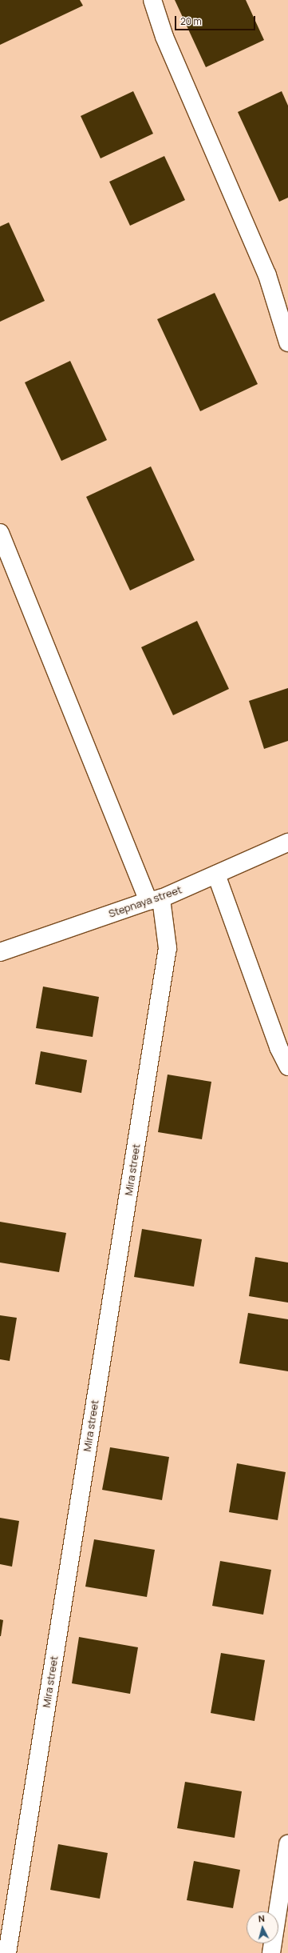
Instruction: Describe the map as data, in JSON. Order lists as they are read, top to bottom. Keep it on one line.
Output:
{"streets":{"street":["Stepnaya street","Mira street"]},"crossings":[["Stepnaya street","Mira street"]],"scale_bar":"20 m","north":"top"}
